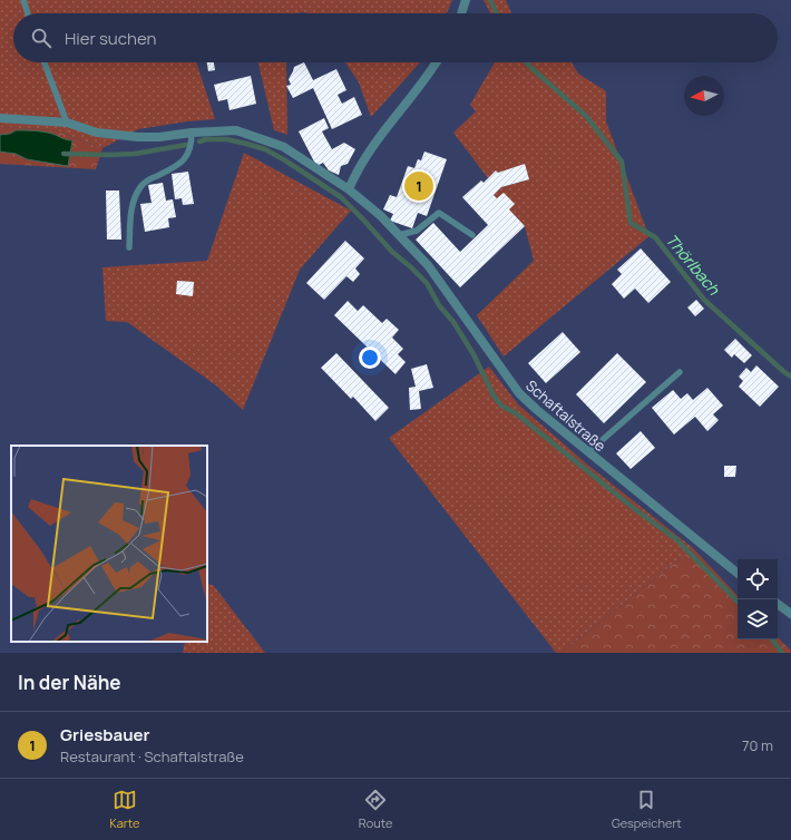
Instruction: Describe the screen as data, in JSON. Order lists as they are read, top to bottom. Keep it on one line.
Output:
{"streets":{"street":["Schaftalstraße"]},"water":["Thörlbach"],"north":"left","page":{"search":"Hier suchen","pins":"1","heading":"In der Nähe","list":[{"mark":"1","name":"Griesbauer","note":"Restaurant · Schaftalstraße","value":"70 m"}],"nav":["Karte","Route","Gespeichert"]}}
